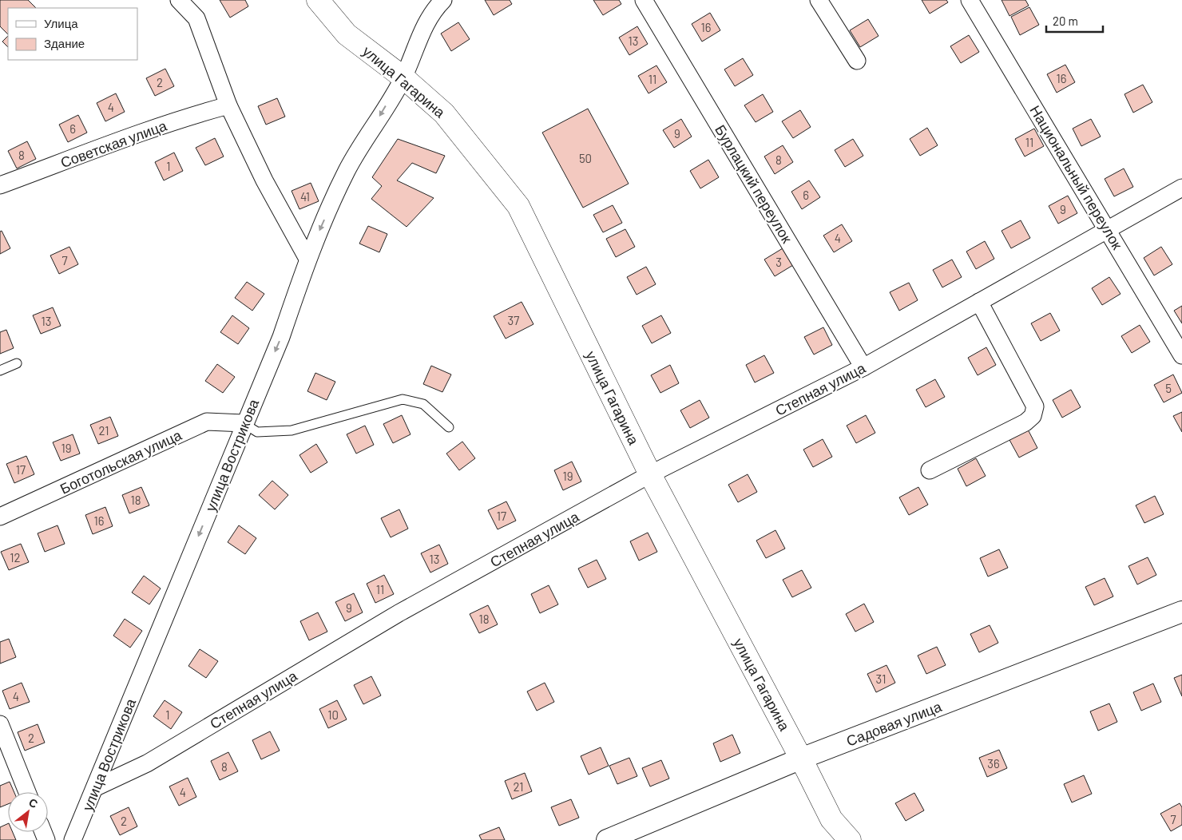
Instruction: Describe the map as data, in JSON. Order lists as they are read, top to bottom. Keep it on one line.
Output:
{"streets":{"main road":["улица Гагарина"],"street":["Советская улица","Национальный переулок","Бурлацкий переулок","Степная улица","улица Вострикова","Боготольская улица","Садовая улица"]},"crossings":[["улица Гагарина","Степная улица"],["улица Гагарина","улица Вострикова"],["улица Гагарина","Садовая улица"],["Национальный переулок","Степная улица"],["Бурлацкий переулок","Степная улица"],["Степная улица","улица Вострикова"],["улица Вострикова","Боготольская улица"]],"one_way":["улица Вострикова"],"house_numbers":["16","13","16","11","2","4","6","9","11","8","50","8","1","6","41","9","4","7","3","37","13","5","21","19","17","19","18","17","16","12","13","11","9","18","31","4","1","10","2","36","8","21","4","7","2"],"legend":["Улица","Здание"],"scale_bar":"20 m","north":"top right"}
